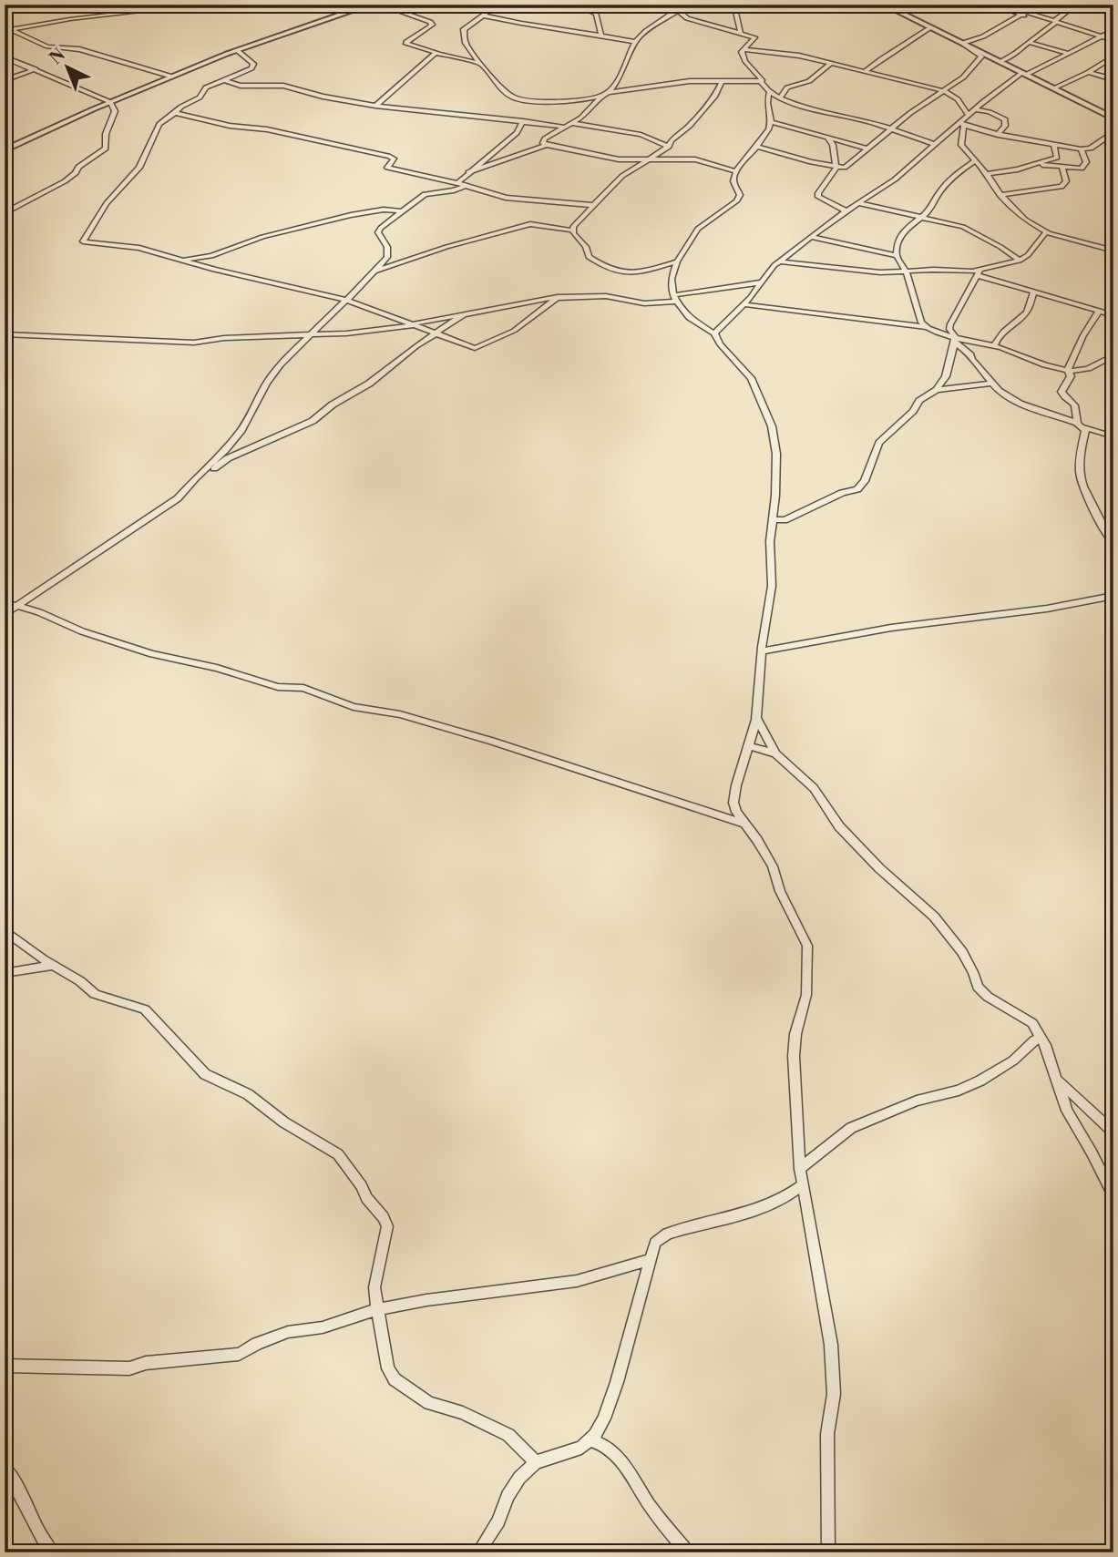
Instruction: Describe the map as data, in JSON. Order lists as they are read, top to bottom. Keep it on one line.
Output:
{"north":"top left"}
